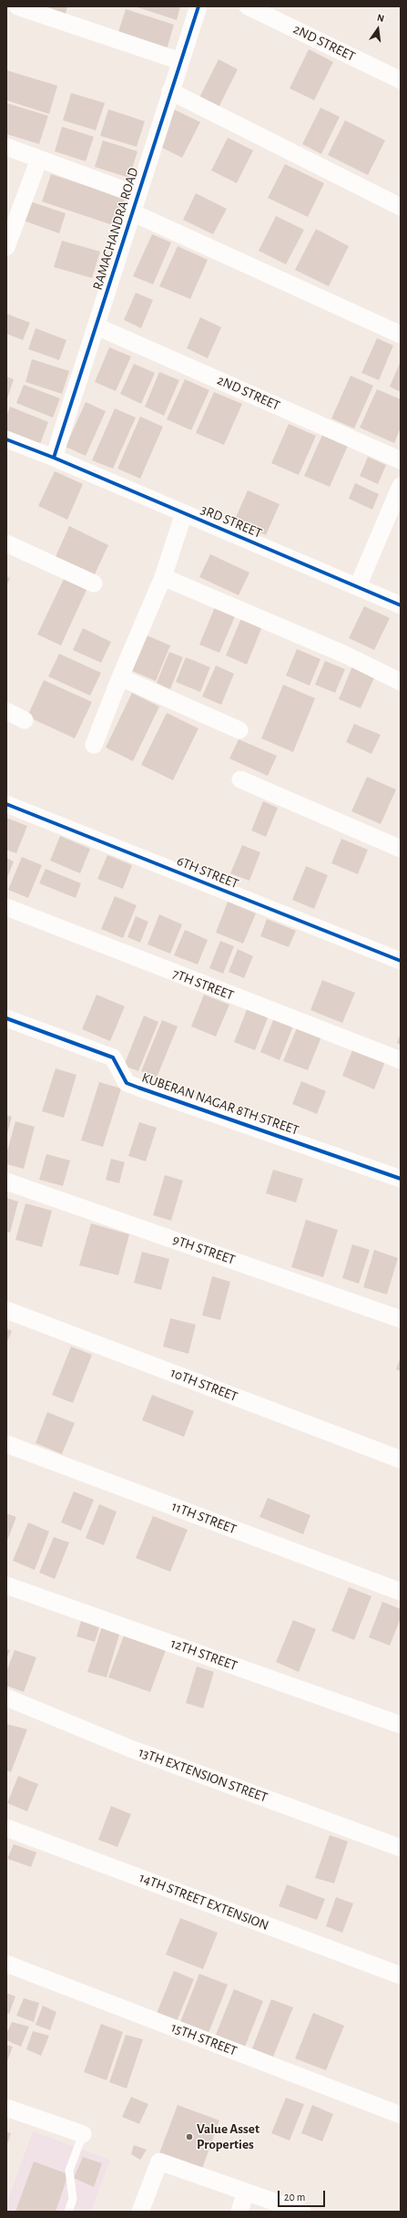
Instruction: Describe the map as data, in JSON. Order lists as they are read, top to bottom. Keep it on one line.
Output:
{"streets":{"street":["2ND STREET","RAMACHANDRA ROAD","3RD STREET","6TH STREET","7TH STREET","KUBERAN NAGAR 8TH STREET","9TH STREET","10TH STREET","11TH STREET","12TH STREET","13TH EXTENSION STREET","14TH STREET EXTENSION","15TH STREET"]},"crossings":[["2ND STREET","RAMACHANDRA ROAD"],["RAMACHANDRA ROAD","3RD STREET"]],"places":["Value Asset Properties"],"scale_bar":"20 m","north":"top"}
